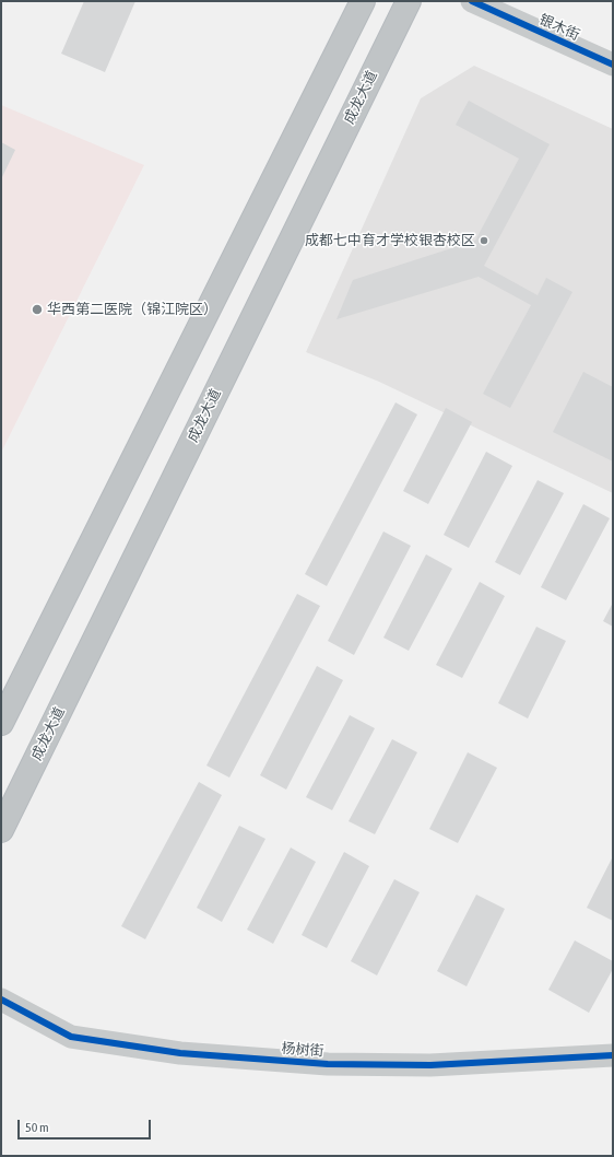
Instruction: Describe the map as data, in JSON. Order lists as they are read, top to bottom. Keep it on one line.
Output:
{"streets":{"highway":["成龙大道"],"street":["银木街","杨树街"]},"places":["成都七中育才学校银杏校区","华西第二医院（锦江院区）"],"scale_bar":"50 m"}
